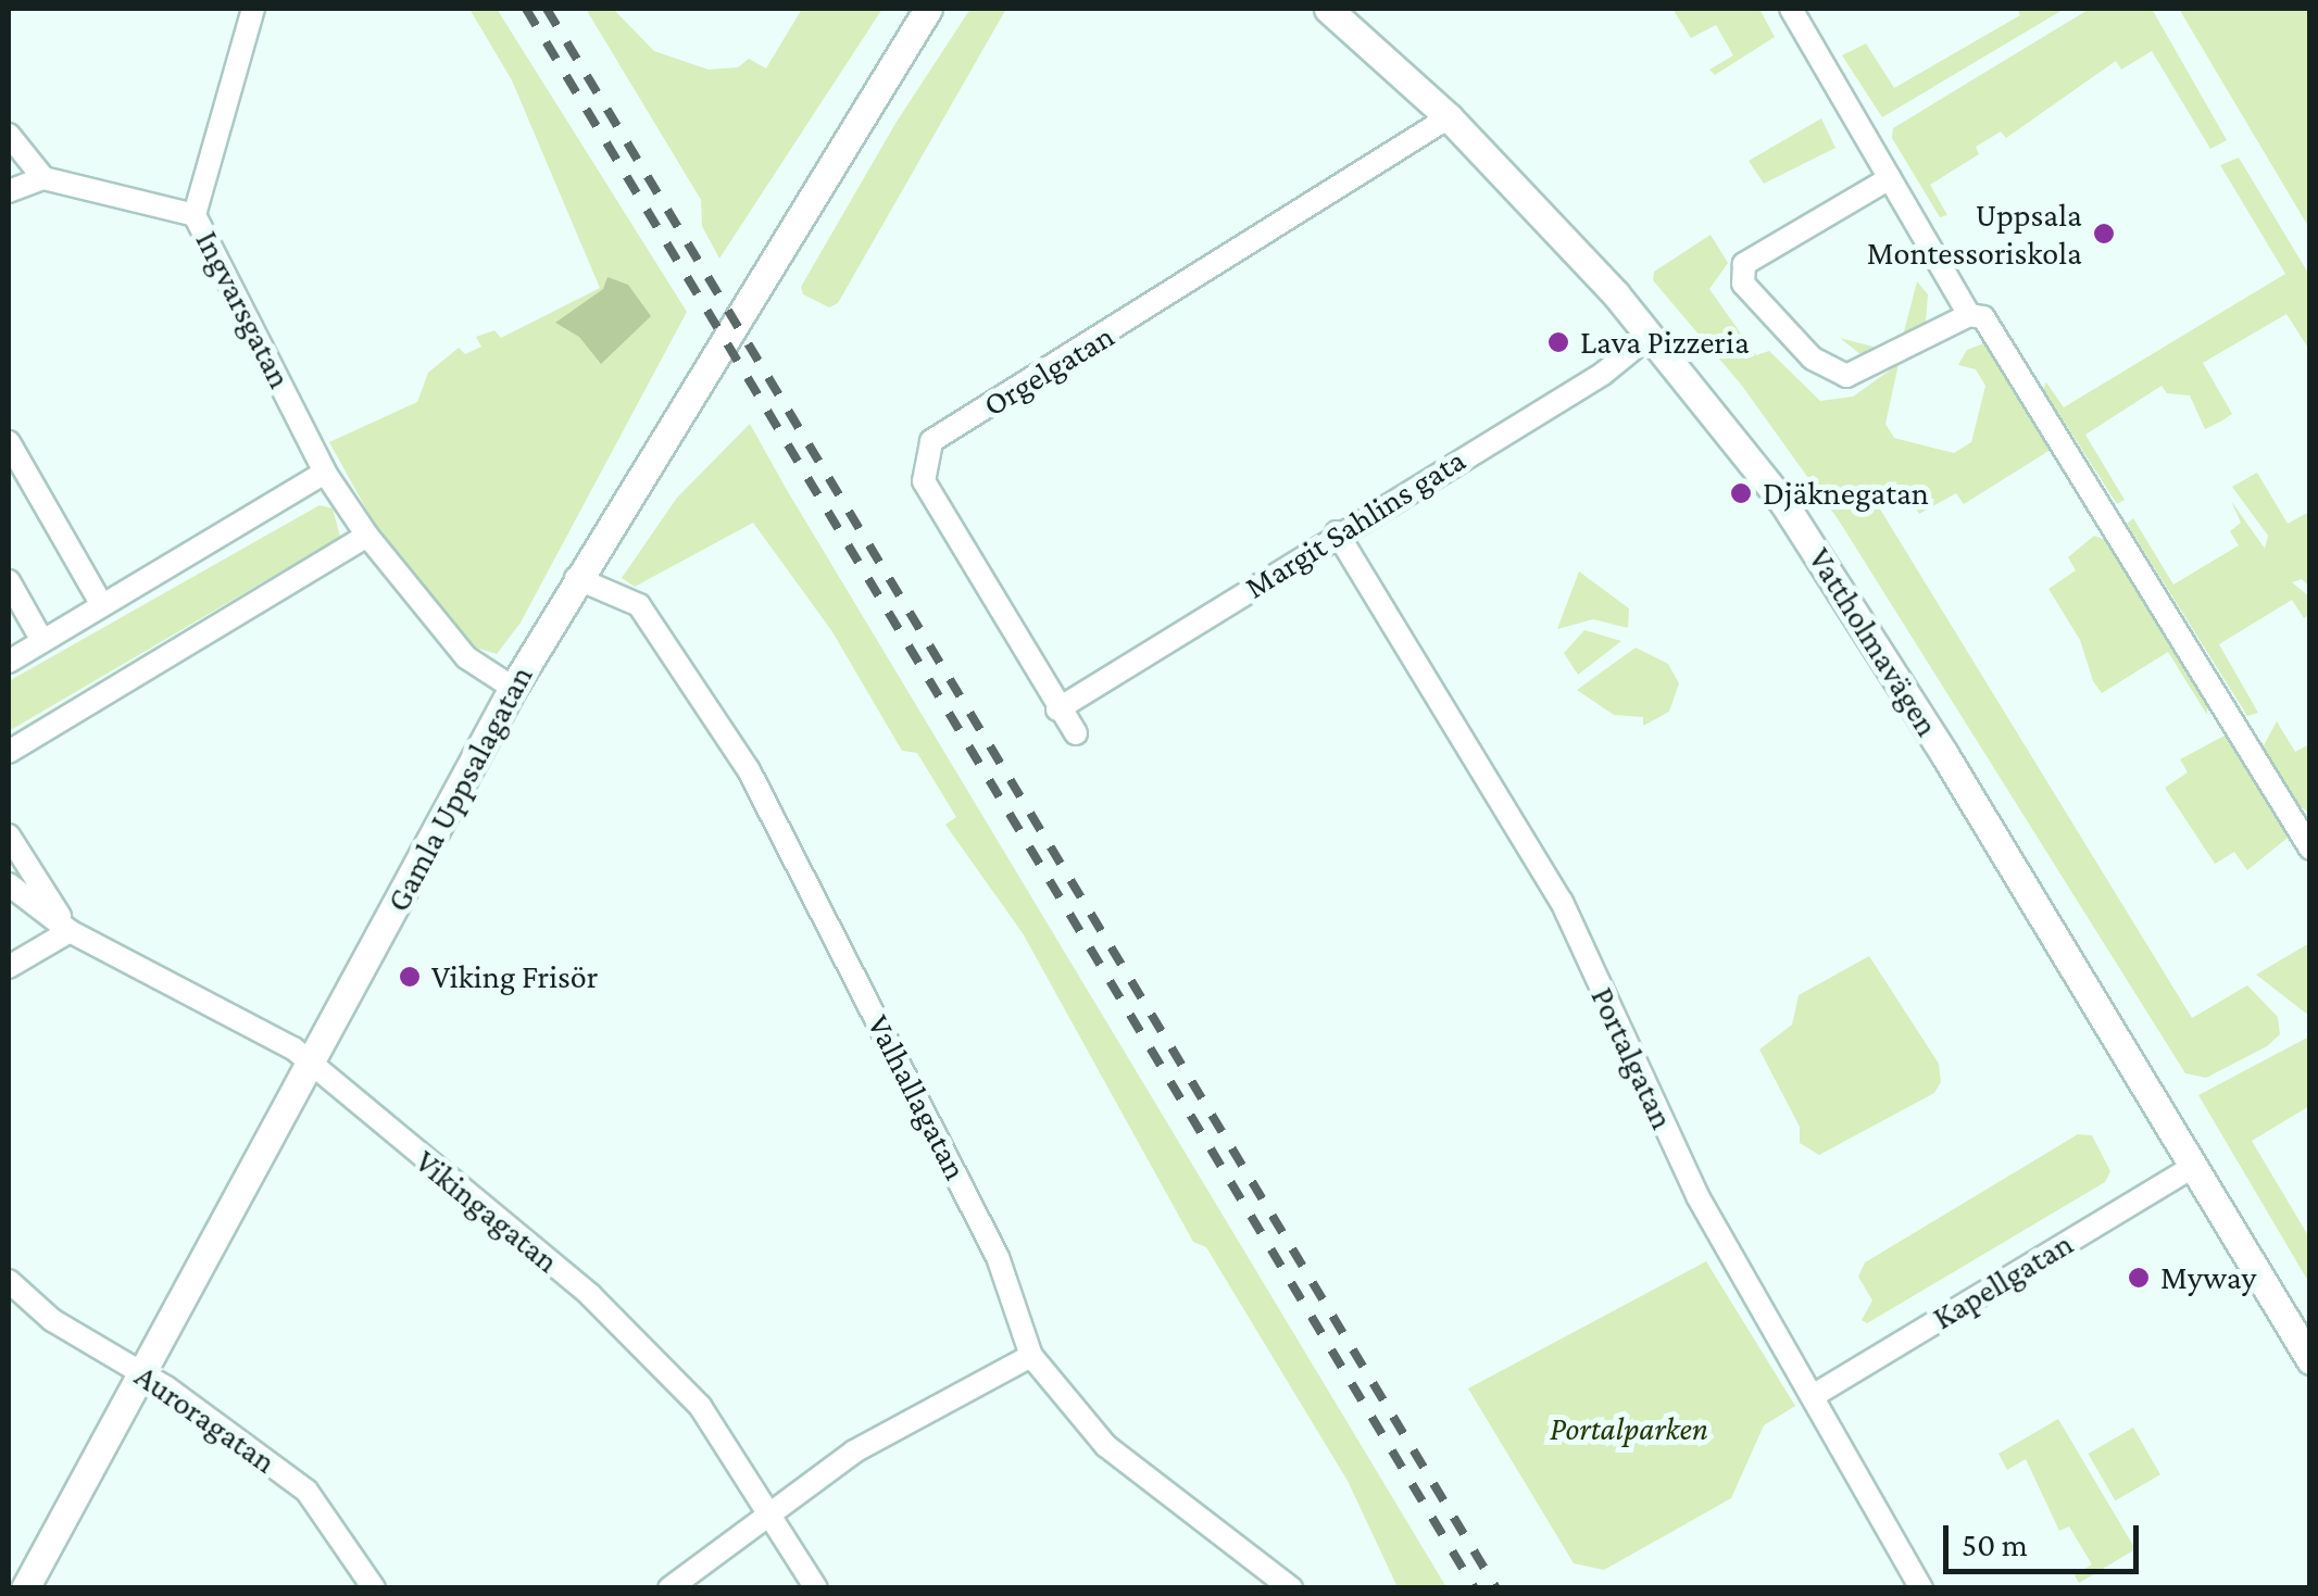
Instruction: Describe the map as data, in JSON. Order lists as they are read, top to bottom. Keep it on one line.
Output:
{"streets":{"street":["Ingvarsgatan","Orgelgatan","Margit Sahlins gata","Vattholmavägen","Gamla Uppsalagatan","Portalgatan","Valhallagatan","Vikingagatan","Kapellgatan","Auroragatan"]},"crossings":[["Ingvarsgatan","Gamla Uppsalagatan"],["Orgelgatan","Margit Sahlins gata"],["Orgelgatan","Vattholmavägen"],["Margit Sahlins gata","Vattholmavägen"],["Margit Sahlins gata","Portalgatan"],["Vattholmavägen","Kapellgatan"],["Gamla Uppsalagatan","Valhallagatan"],["Gamla Uppsalagatan","Vikingagatan"],["Gamla Uppsalagatan","Auroragatan"],["Portalgatan","Kapellgatan"]],"parks":["Portalparken"],"places":["Uppsala Montessoriskola","Lava Pizzeria","Djäknegatan","Viking Frisör","Myway"],"scale_bar":"50 m"}
